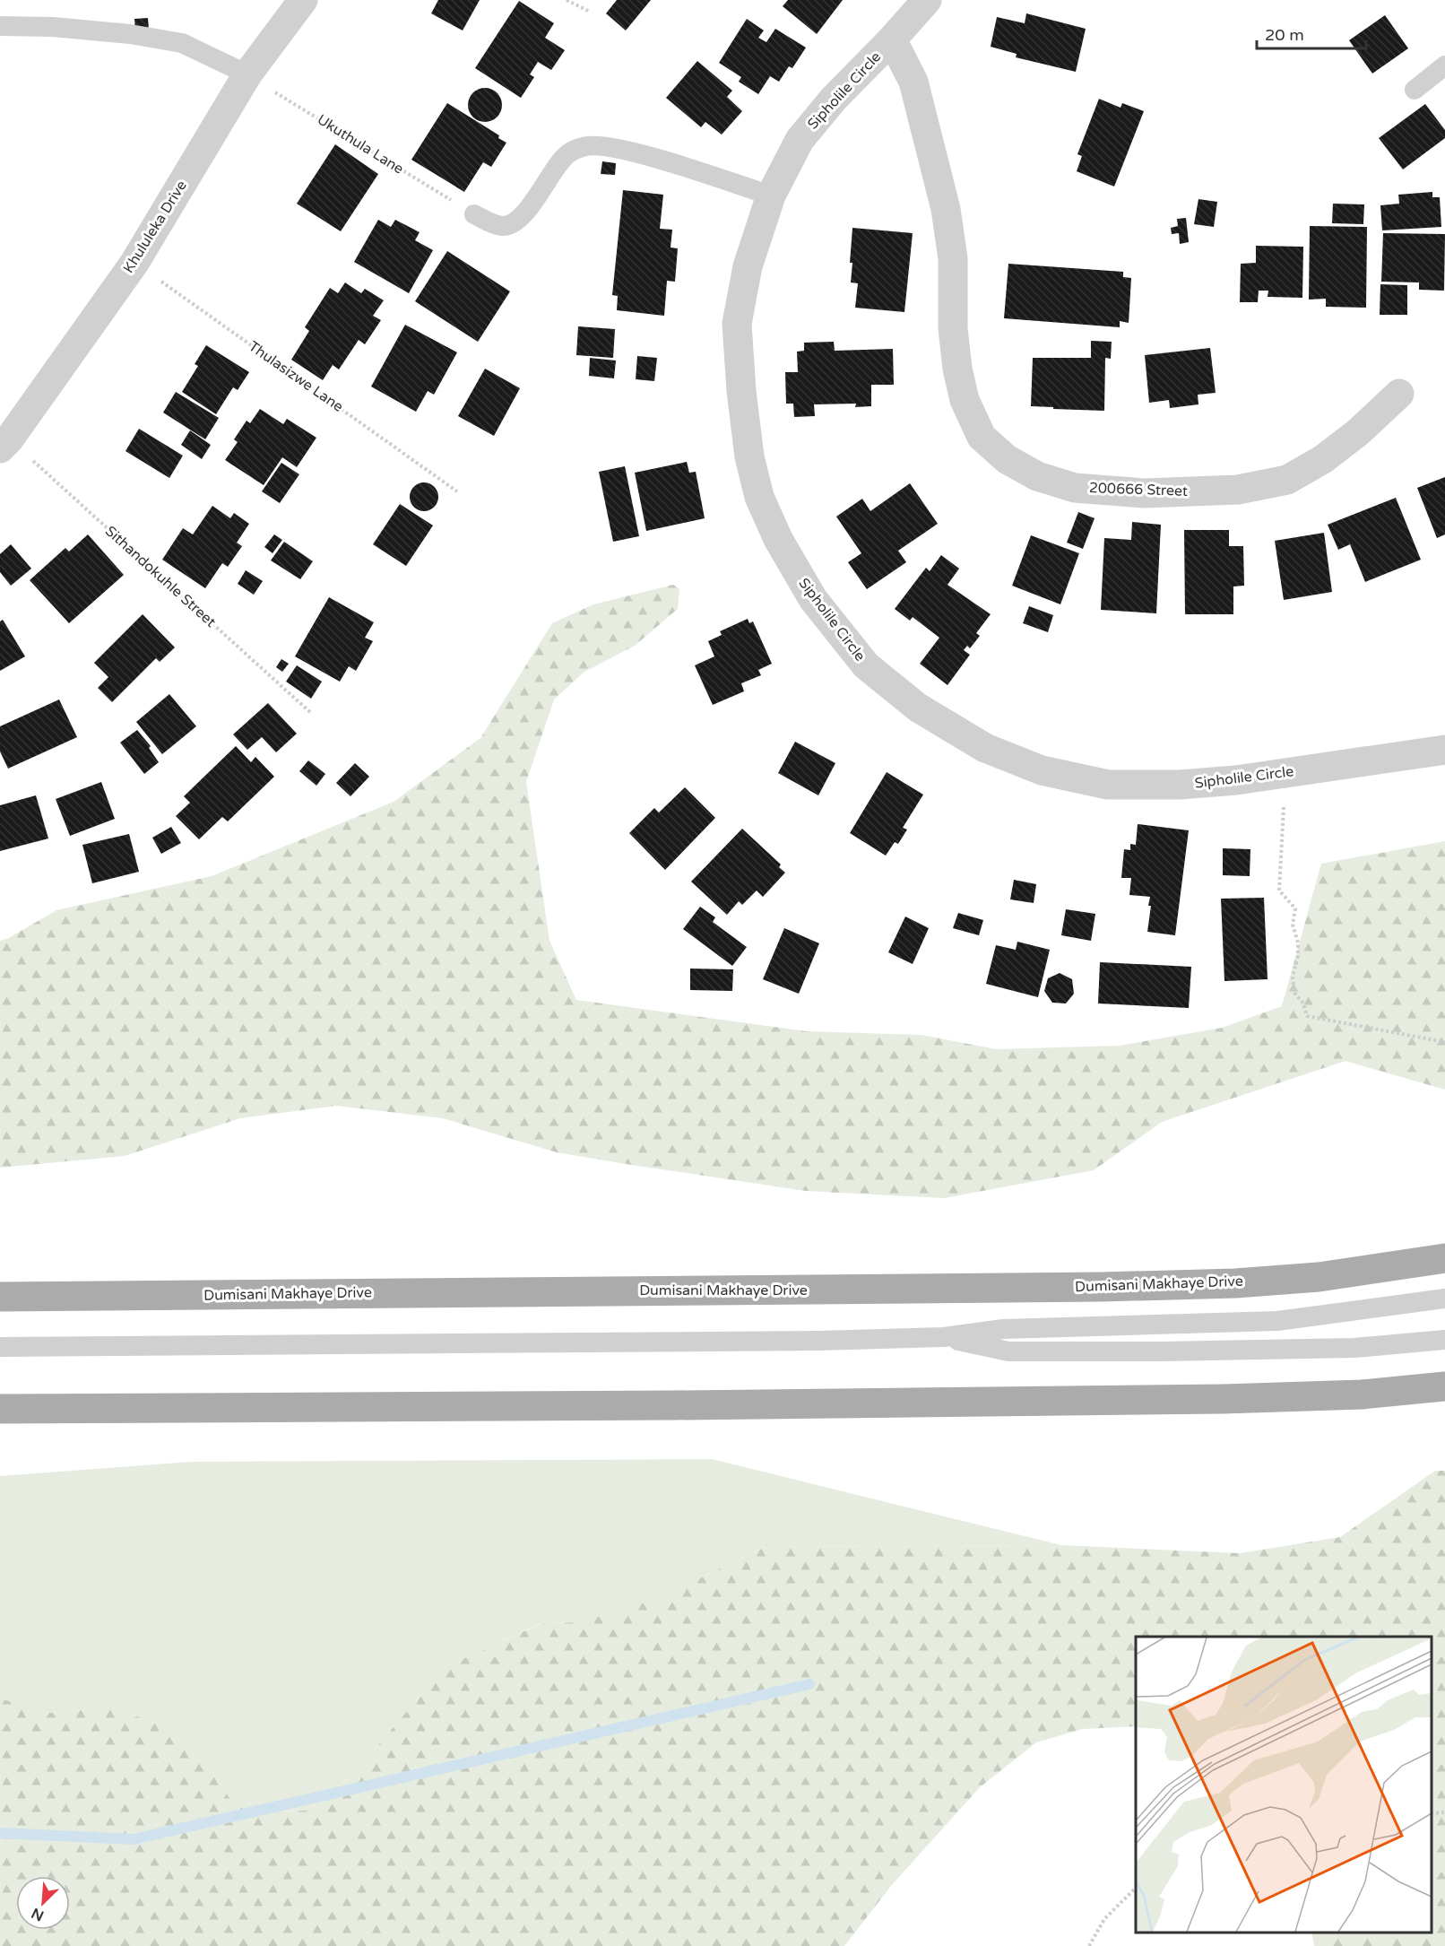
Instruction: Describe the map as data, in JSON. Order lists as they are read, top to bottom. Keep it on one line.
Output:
{"streets":{"main road":["Dumisani Makhaye Drive"],"street":["Sipholile Circle","Khululeka Drive","200666 Street"],"path":["Ukuthula Lane","Thulasizwe Lane","Sithandokuhle Street"]},"crossings":[["Sipholile Circle","200666 Street"],["Ukuthula Lane","Khululeka Drive"],["Khululeka Drive","Thulasizwe Lane"],["Khululeka Drive","Sithandokuhle Street"]],"scale_bar":"20 m","north":"bottom left"}
